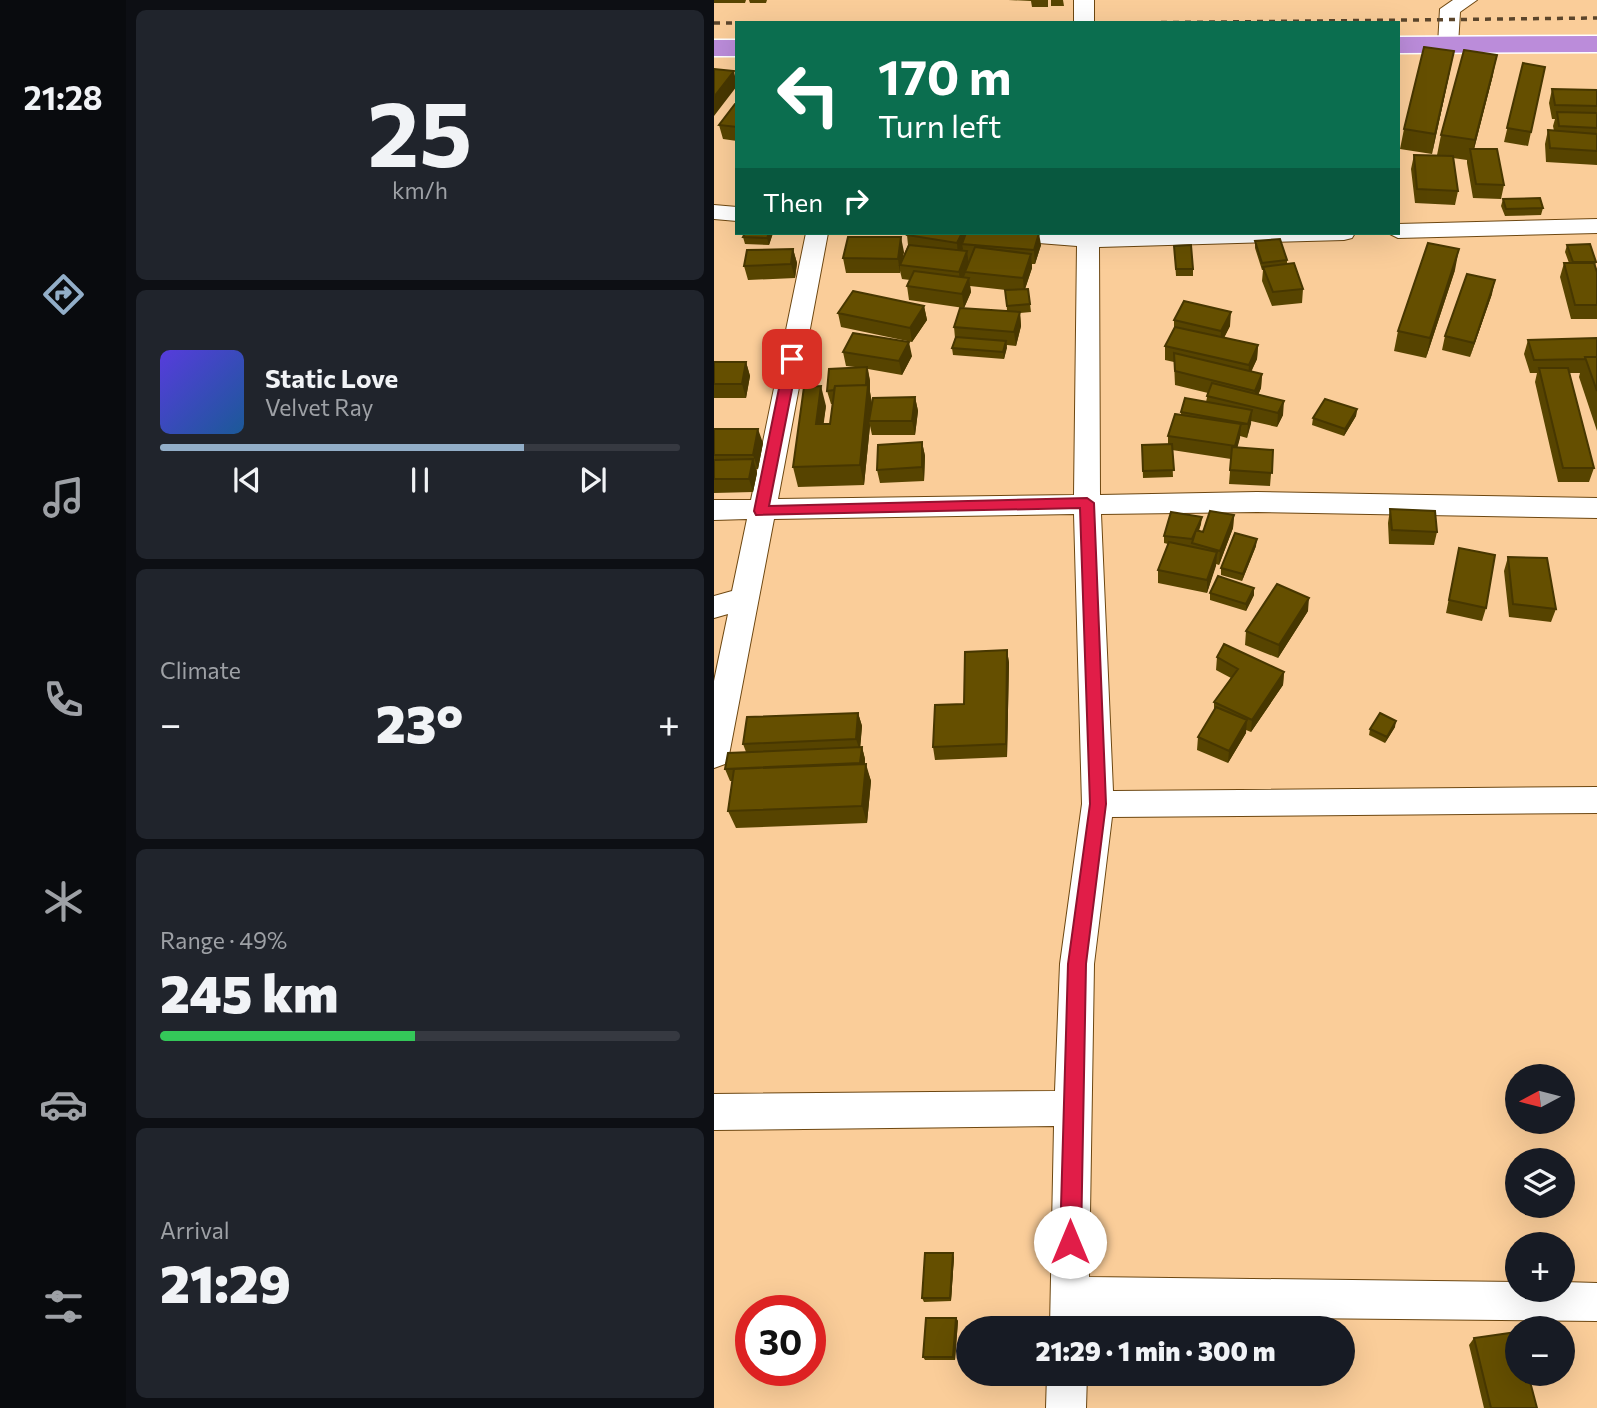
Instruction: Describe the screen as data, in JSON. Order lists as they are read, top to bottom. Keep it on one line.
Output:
{"north":"left","page":{"tabs":"21:28","tile":[["25","km/h"],"Climate",["Range · 49%","245 km"],["Arrival","21:29"]],"turn":["170 m","Turn left"],"then":"Then","song":["Static Love","Velvet Ray"],"heat":["−","23°","+"],"map_buttons":["+","−"],"limit":"30","trip":"21:29 · 1 min · 300 m"}}
